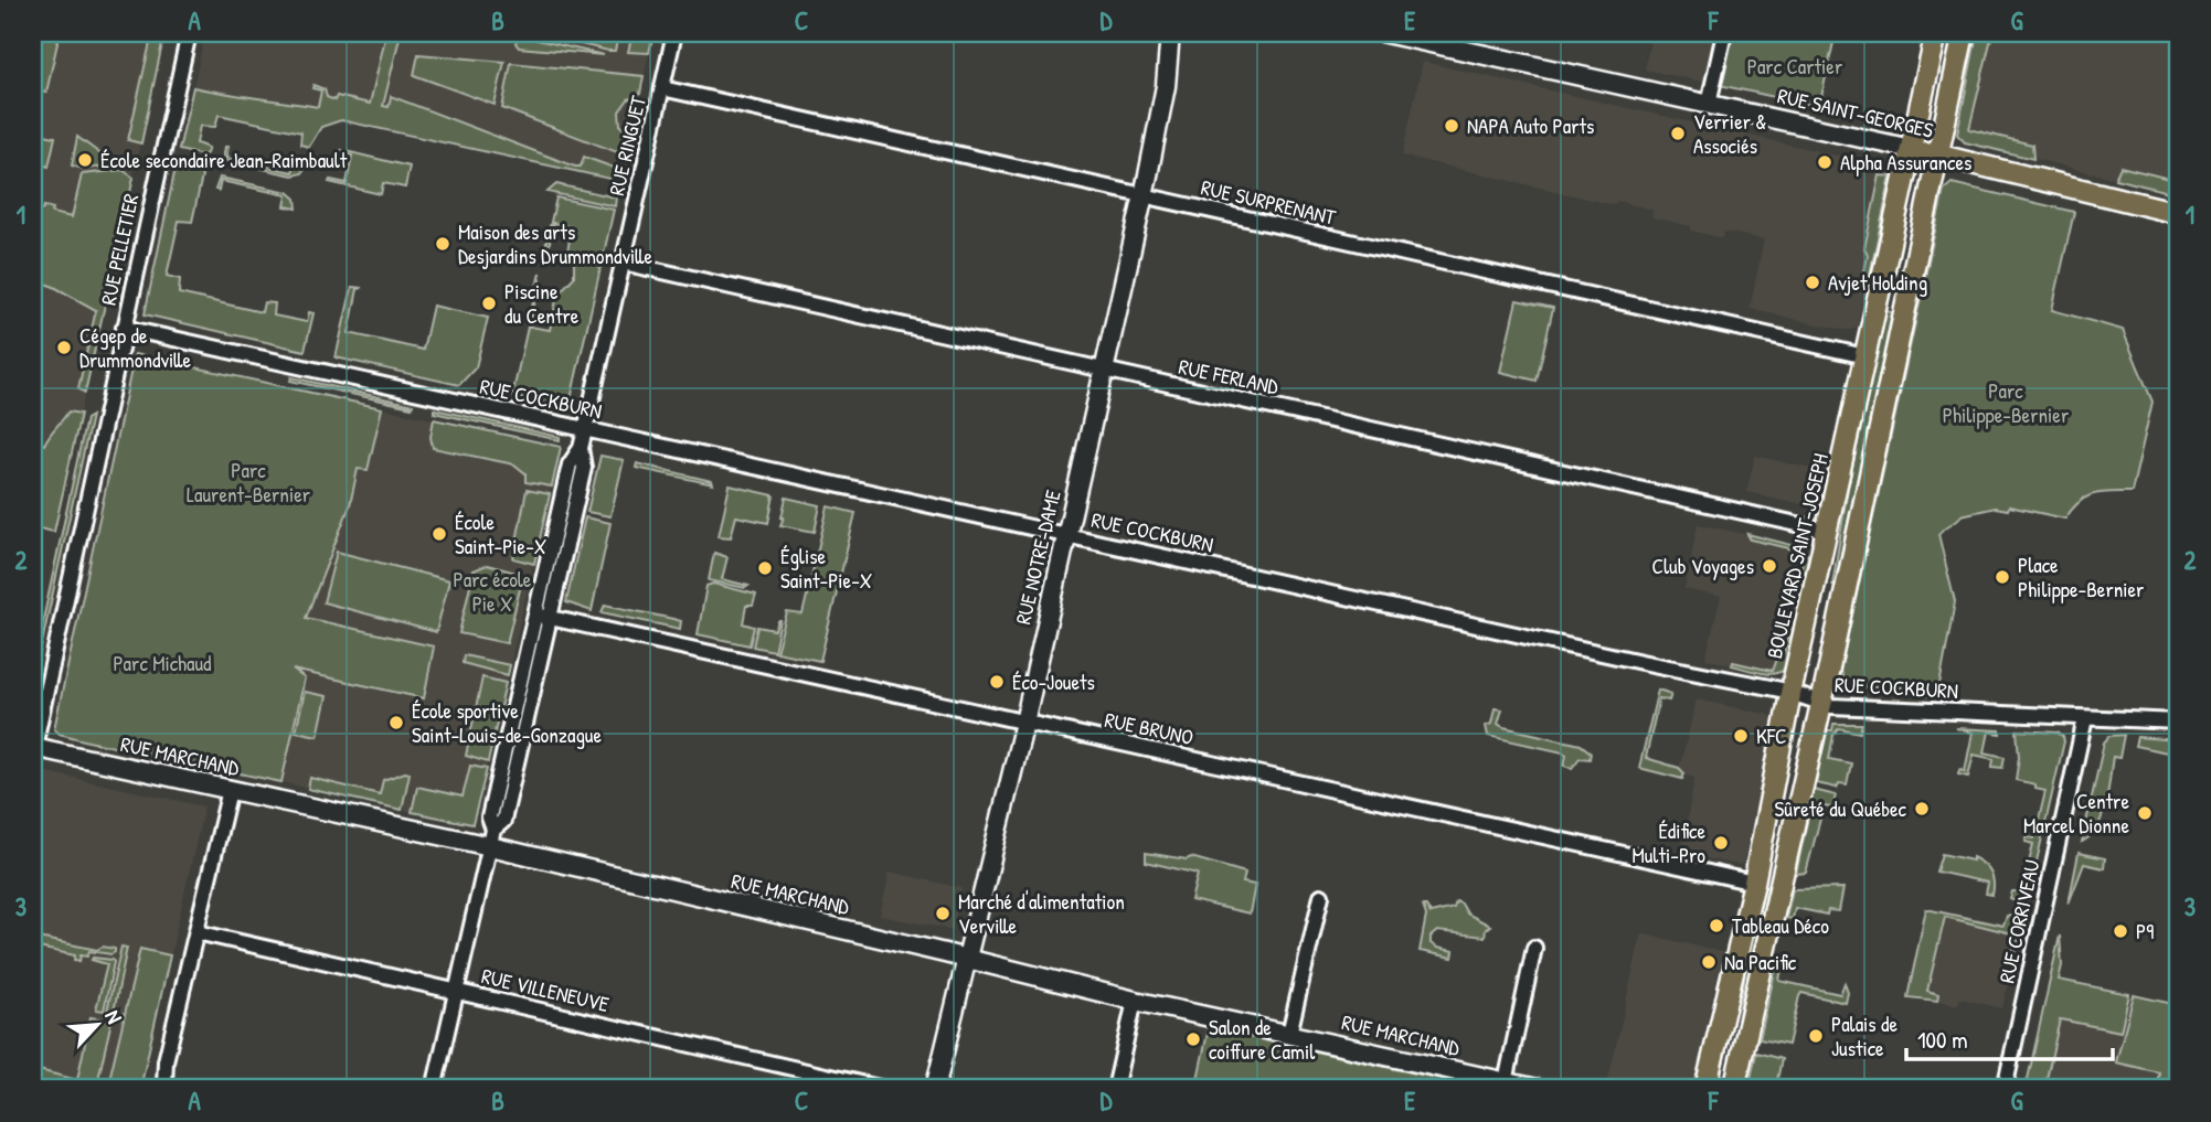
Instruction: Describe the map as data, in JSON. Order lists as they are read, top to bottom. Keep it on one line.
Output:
{"streets":{"main road":["RUE SAINT-GEORGES","BOULEVARD SAINT-JOSEPH"],"street":["RUE RINGUET","RUE SURPRENANT","RUE PELLETIER","RUE FERLAND","RUE COCKBURN","RUE NOTRE-DAME","RUE BRUNO","RUE MARCHAND","RUE CORRIVEAU","RUE VILLENEUVE"]},"crossings":[["RUE SAINT-GEORGES","BOULEVARD SAINT-JOSEPH"],["RUE RINGUET","RUE SURPRENANT"],["RUE RINGUET","RUE FERLAND"],["RUE RINGUET","RUE COCKBURN"],["RUE RINGUET","RUE BRUNO"],["RUE RINGUET","RUE MARCHAND"],["RUE RINGUET","RUE VILLENEUVE"],["RUE SURPRENANT","BOULEVARD SAINT-JOSEPH"],["RUE SURPRENANT","RUE NOTRE-DAME"],["RUE PELLETIER","RUE COCKBURN"],["RUE PELLETIER","RUE MARCHAND"],["RUE FERLAND","BOULEVARD SAINT-JOSEPH"],["RUE FERLAND","RUE NOTRE-DAME"],["RUE COCKBURN","BOULEVARD SAINT-JOSEPH"],["RUE COCKBURN","RUE NOTRE-DAME"],["RUE COCKBURN","RUE CORRIVEAU"],["BOULEVARD SAINT-JOSEPH","RUE BRUNO"],["RUE NOTRE-DAME","RUE BRUNO"],["RUE NOTRE-DAME","RUE MARCHAND"]],"parks":["Parc Cartier","Parc Philippe-Bernier","Parc Laurent-Bernier","Parc école Pie X","Parc Michaud"],"places":["NAPA Auto Parts","Verrier & Associés","École secondaire Jean-Raimbault","Alpha Assurances","Maison des arts Desjardins Drummondville","Avjet Holding","Piscine du Centre","Cégep de Drummondville","École Saint-Pie-X","Club Voyages","Église Saint-Pie-X","Place Philippe-Bernier","Éco-Jouets","École sportive Saint-Louis-de-Gonzague","KFC","Sûreté du Québec","Centre Marcel Dionne","Édifice Multi-Pro","Marché d'alimentation Verville","Tableau Déco","P9","Na Pacific","Palais de Justice","Salon de coiffure Camil"],"scale_bar":"100 m","north":"top right","grid":{"columns":["A","B","C","D","E","F","G"],"rows":["1","2","3"]}}
